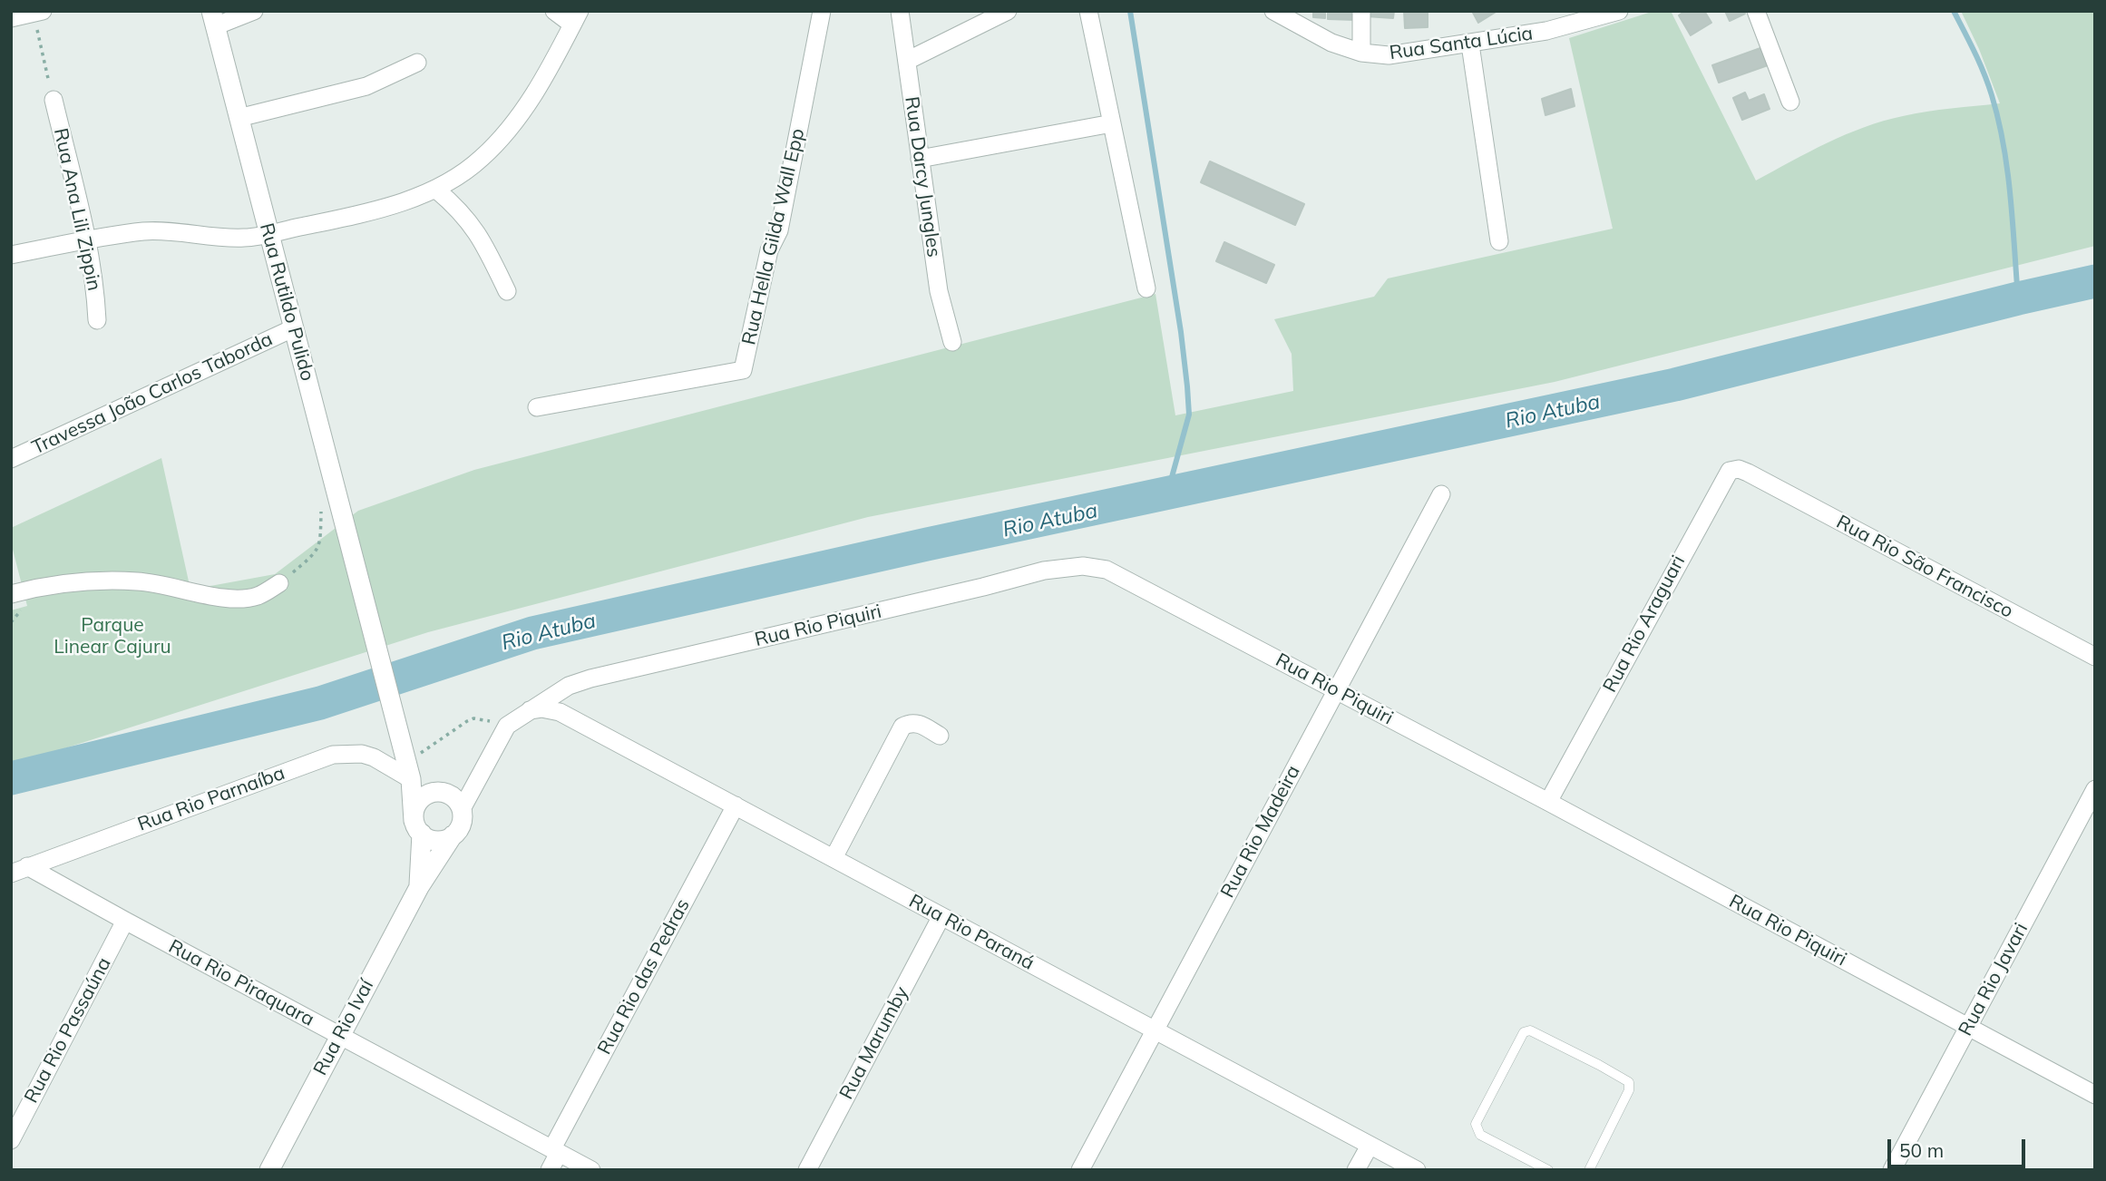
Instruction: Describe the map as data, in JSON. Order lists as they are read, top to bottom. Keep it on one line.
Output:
{"streets":{"street":["Rua Santa Lúcia","Rua Darcy Jungles","Rua Ana Lili Zippin","Rua Hella Gilda Wall Epp","Rua Rutildo Pulido","Travessa João Carlos Taborda","Rua Rio São Francisco","Rua Rio Araguari","Rua Rio Piquiri","Rua Rio Parnaíba","Rua Rio Madeira","Rua Rio Paraná","Rua Rio das Pedras","Rua Rio Javari","Rua Rio Piraquara","Rua Rio Ivaí","Rua Rio Passaúna","Rua Marumby"]},"crossings":[["Rua Rutildo Pulido","Travessa João Carlos Taborda"],["Rua Rutildo Pulido","Rua Rio Parnaíba"],["Rua Rutildo Pulido","Rua Rio Ivaí"],["Rua Rio São Francisco","Rua Rio Araguari"],["Rua Rio Araguari","Rua Rio Piquiri"],["Rua Rio Piquiri","Rua Rio Madeira"],["Rua Rio Piquiri","Rua Rio Paraná"],["Rua Rio Piquiri","Rua Rio Javari"],["Rua Rio Parnaíba","Rua Rio Piraquara"],["Rua Rio Parnaíba","Rua Rio Ivaí"],["Rua Rio Madeira","Rua Rio Paraná"],["Rua Rio Paraná","Rua Rio das Pedras"],["Rua Rio Paraná","Rua Marumby"],["Rua Rio das Pedras","Rua Rio Piraquara"],["Rua Rio Piraquara","Rua Rio Ivaí"],["Rua Rio Piraquara","Rua Rio Passaúna"]],"water":["Rio Atuba"],"parks":["Parque Linear Cajuru"],"scale_bar":"50 m"}
